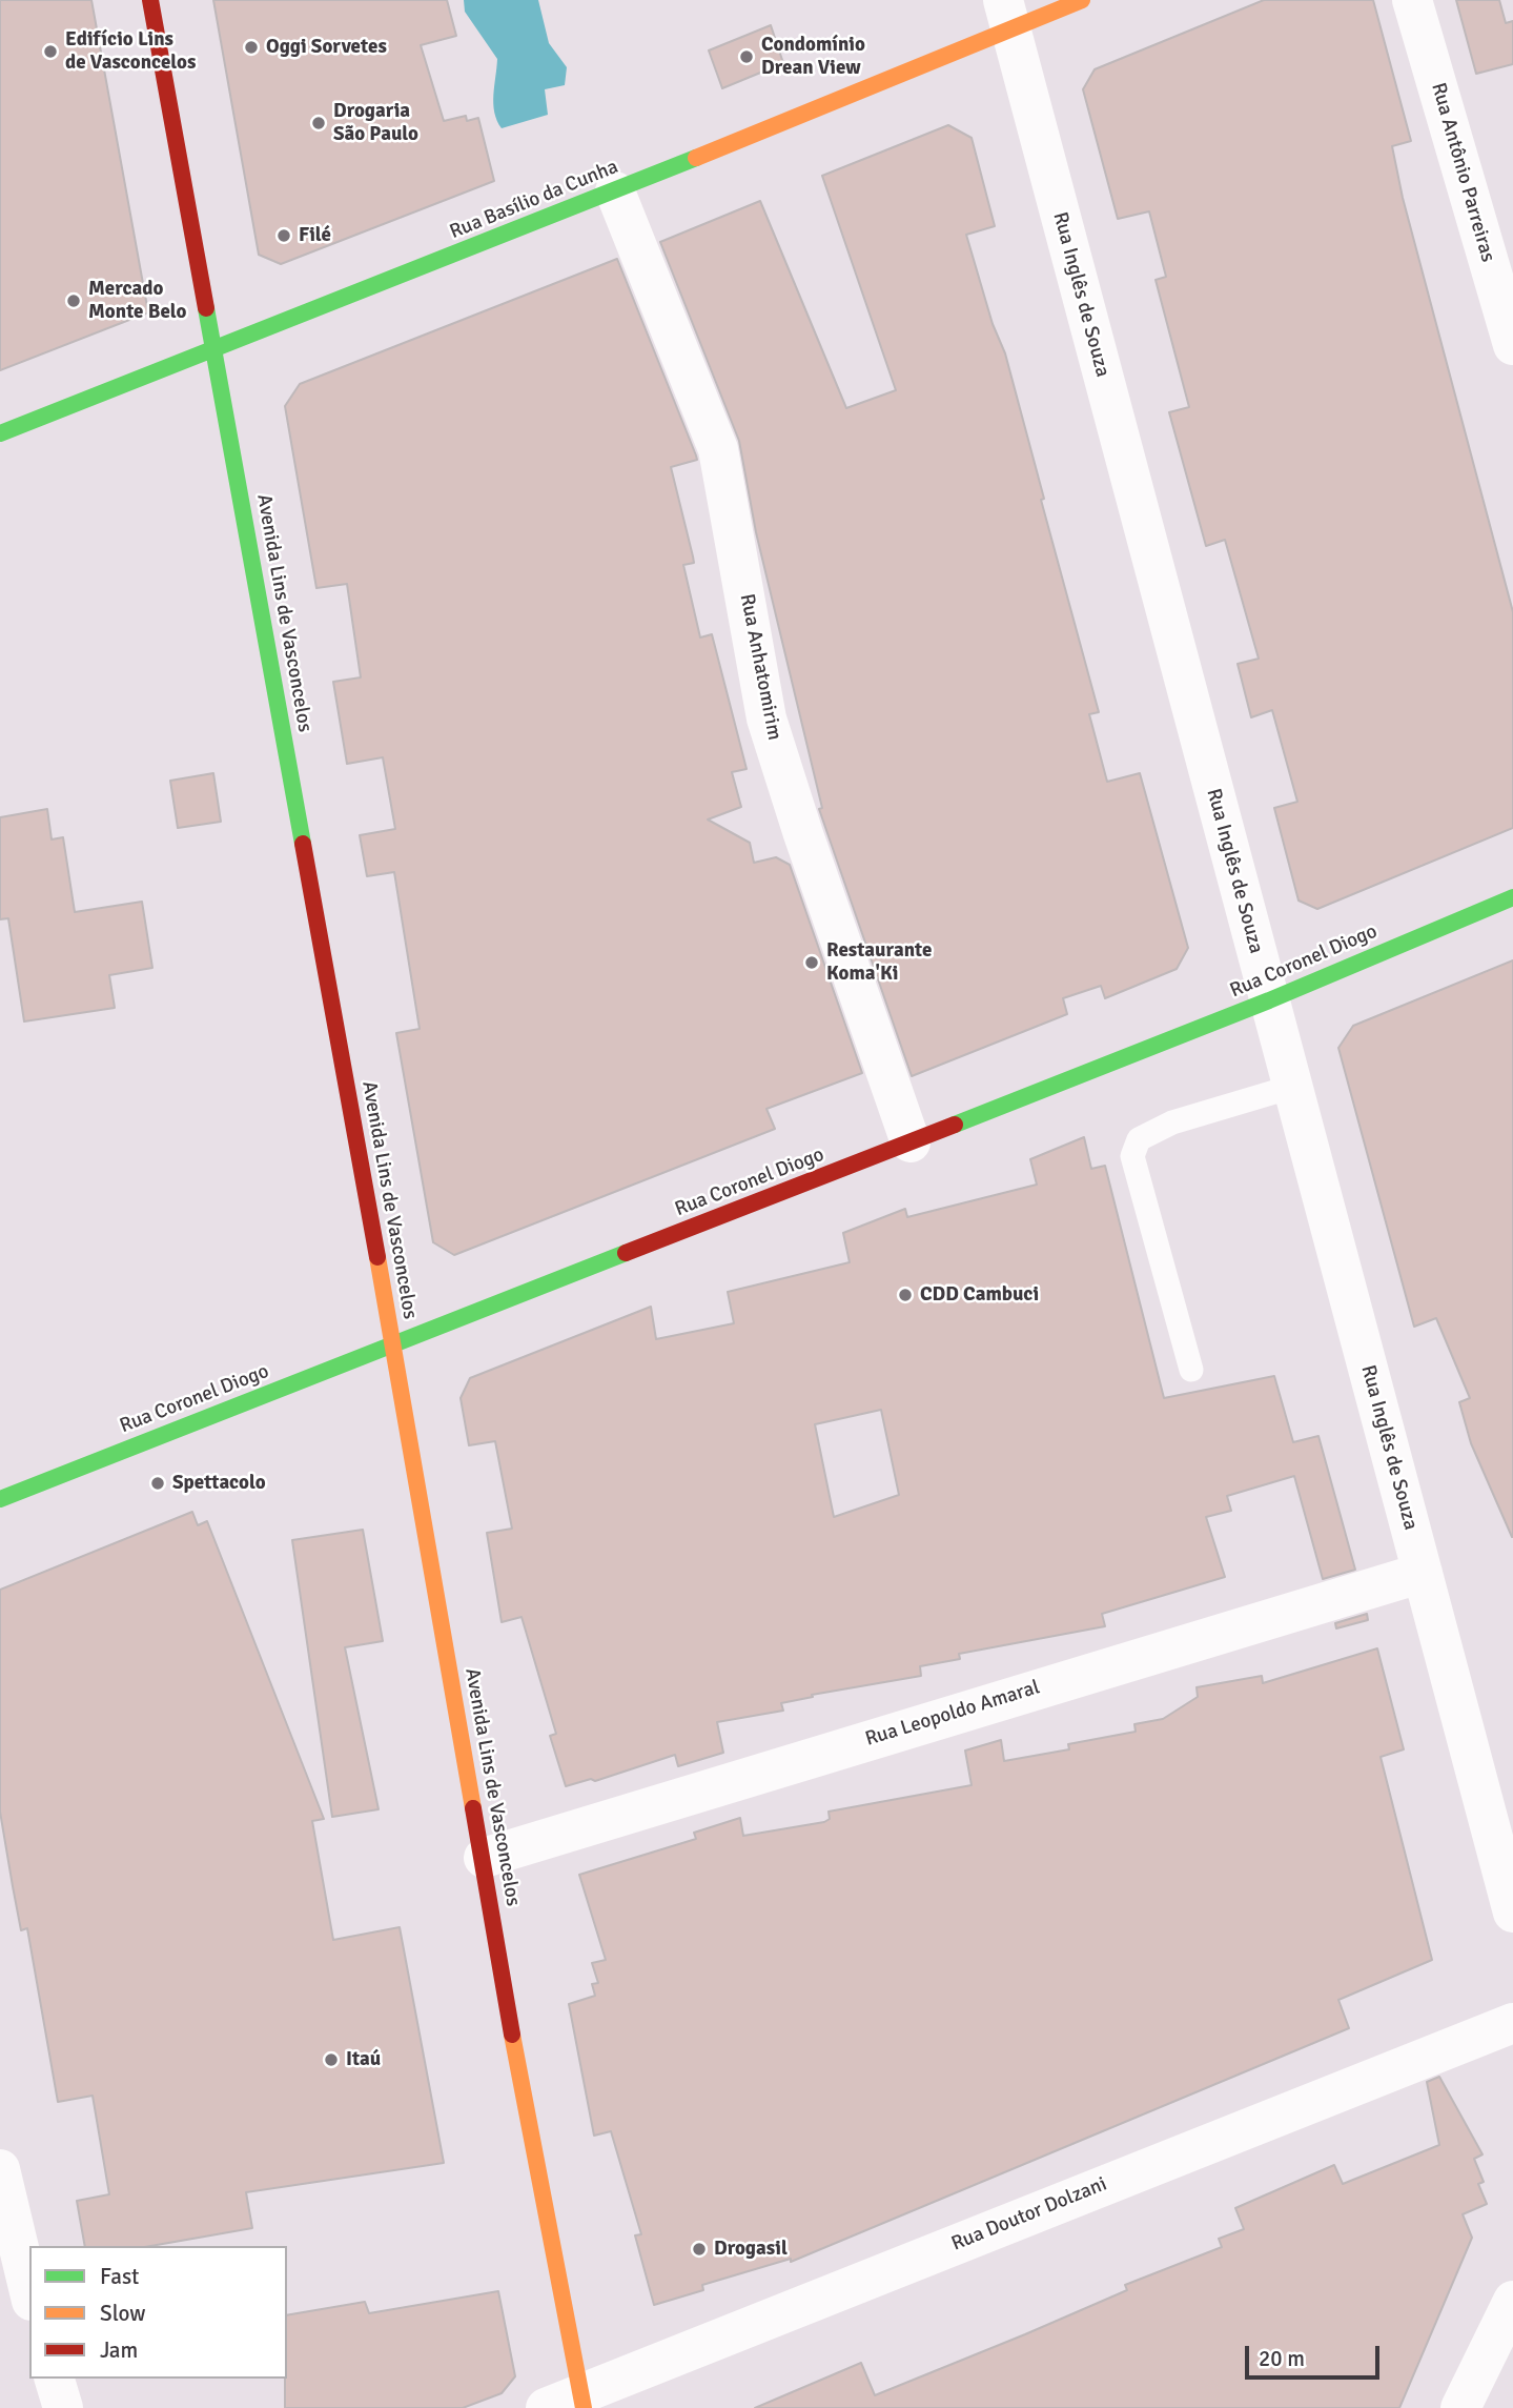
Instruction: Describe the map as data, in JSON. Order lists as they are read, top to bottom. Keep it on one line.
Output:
{"streets":{"street":["Rua Antônio Parreiras","Rua Basílio da Cunha","Rua Inglês de Souza","Avenida Lins de Vasconcelos","Rua Anhatomirim","Rua Coronel Diogo","Rua Leopoldo Amaral","Rua Doutor Dolzani"]},"crossings":[["Rua Basílio da Cunha","Rua Inglês de Souza"],["Rua Basílio da Cunha","Avenida Lins de Vasconcelos"],["Rua Basílio da Cunha","Rua Anhatomirim"],["Rua Inglês de Souza","Rua Coronel Diogo"],["Rua Inglês de Souza","Rua Leopoldo Amaral"],["Avenida Lins de Vasconcelos","Rua Coronel Diogo"],["Avenida Lins de Vasconcelos","Rua Leopoldo Amaral"],["Avenida Lins de Vasconcelos","Rua Doutor Dolzani"],["Rua Anhatomirim","Rua Coronel Diogo"]],"places":["Oggi Sorvetes","Edifício Lins de Vasconcelos","Condomínio Drean View","Drogaria São Paulo","Filé","Mercado Monte Belo","Restaurante Koma'Ki","CDD Cambuci","Spettacolo","Itaú","Drogasil"],"legend":["Fast","Slow","Jam"],"scale_bar":"20 m"}
